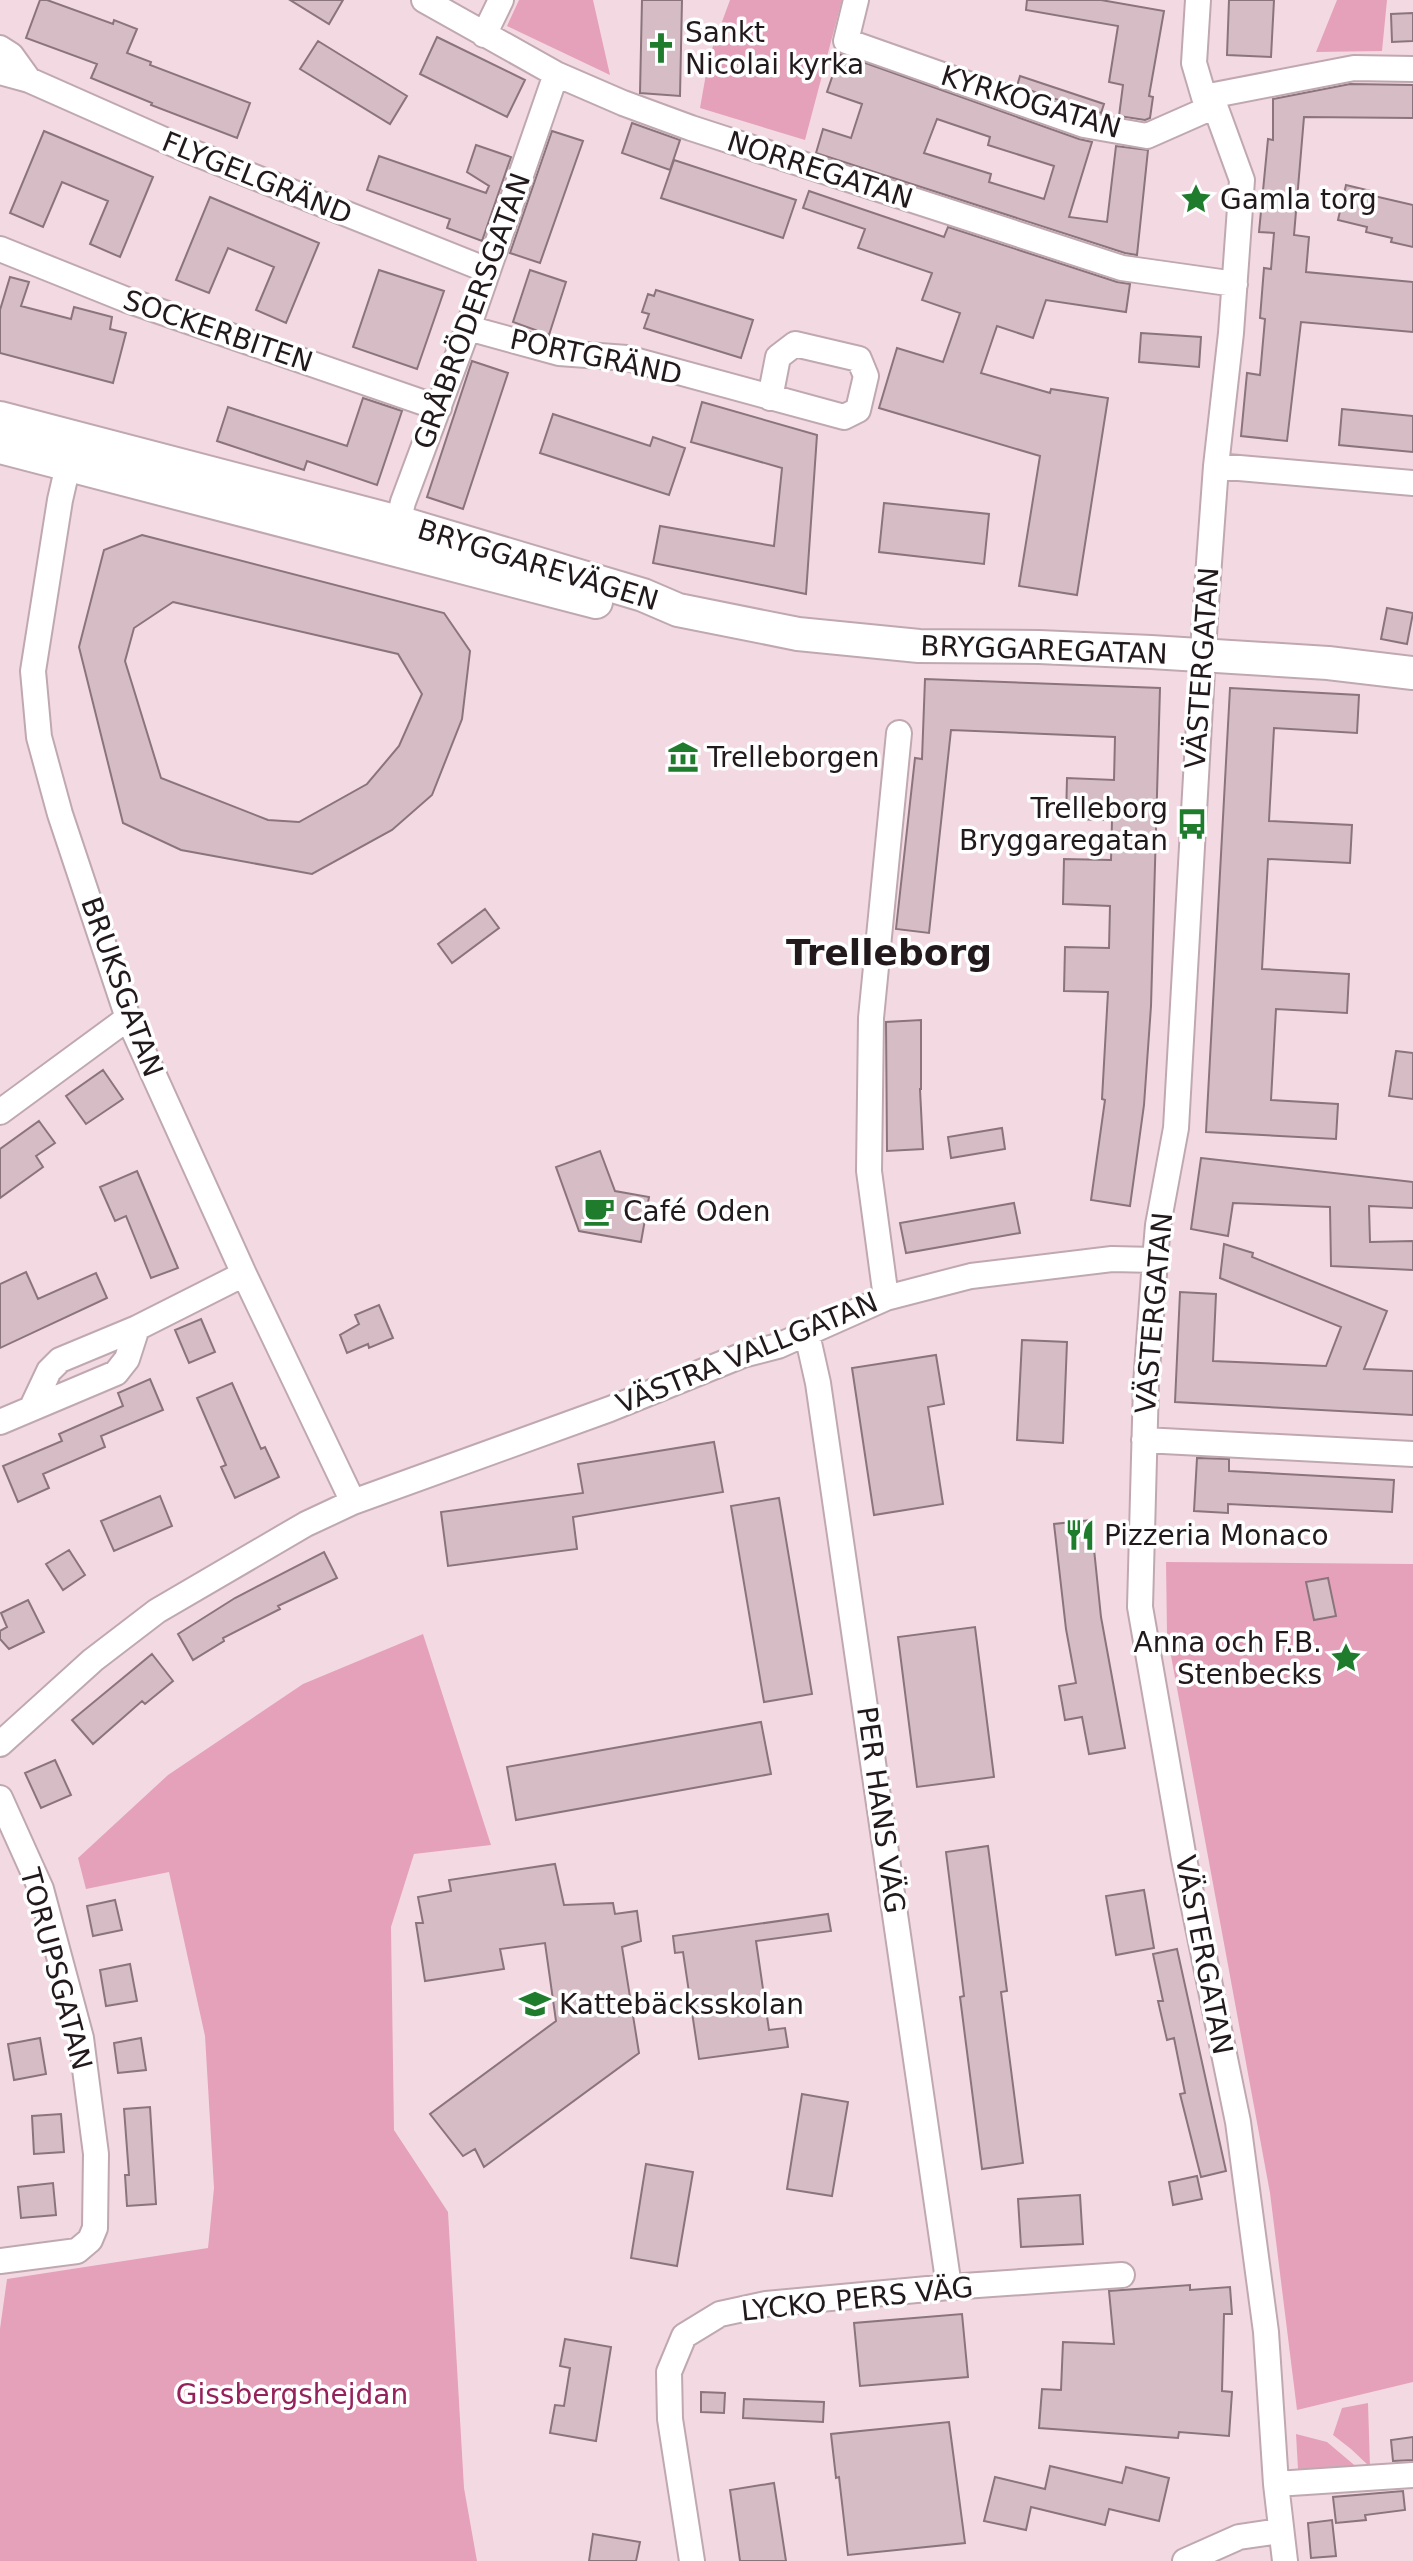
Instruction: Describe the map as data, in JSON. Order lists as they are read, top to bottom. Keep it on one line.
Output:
{"streets":{"main road":["BRYGGAREVÄGEN","BRYGGAREGATAN"],"street":["KYRKOGATAN","NORREGATAN","FLYGELGRÄND","GRÅBRÖDERSGATAN","SOCKERBITEN","PORTGRÄND","VÄSTERGATAN","BRUKSGATAN","VÄSTRA VALLGATAN","PER HANS VÄG","TORUPSGATAN","LYCKO PERS VÄG"]},"crossings":[["KYRKOGATAN","VÄSTERGATAN"],["NORREGATAN","GRÅBRÖDERSGATAN"],["NORREGATAN","VÄSTERGATAN"],["FLYGELGRÄND","GRÅBRÖDERSGATAN"],["GRÅBRÖDERSGATAN","SOCKERBITEN"],["GRÅBRÖDERSGATAN","PORTGRÄND"],["GRÅBRÖDERSGATAN","BRYGGAREVÄGEN"],["BRYGGAREVÄGEN","BRYGGAREGATAN"],["BRYGGAREVÄGEN","BRUKSGATAN"],["BRYGGAREGATAN","VÄSTERGATAN"],["VÄSTERGATAN","VÄSTRA VALLGATAN"],["BRUKSGATAN","VÄSTRA VALLGATAN"],["VÄSTRA VALLGATAN","PER HANS VÄG"],["PER HANS VÄG","LYCKO PERS VÄG"]],"districts":["Trelleborg"],"parks":["Gissbergshejdan"],"places":{"church":["Sankt Nicolai kyrka"],"place":["Gamla torg","Anna och F.B. Stenbecks"],"museum":["Trelleborgen"],"bus stop":["Trelleborg Bryggaregatan"],"cafe":["Café Oden"],"restaurant":["Pizzeria Monaco"],"school or university":["Kattebäcksskolan"]}}
